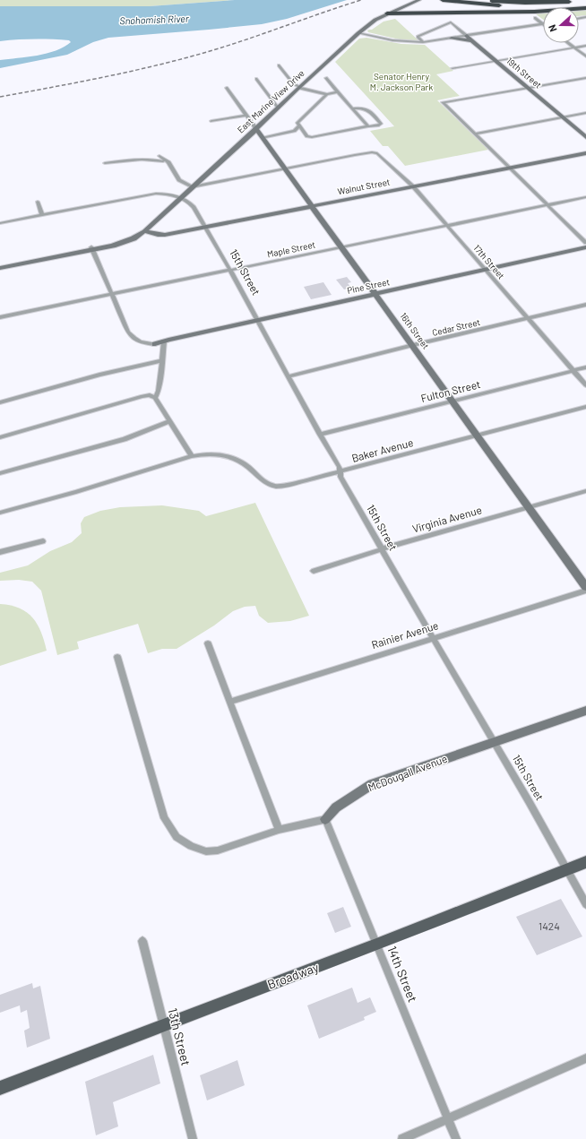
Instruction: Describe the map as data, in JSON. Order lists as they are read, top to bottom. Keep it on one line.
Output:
{"streets":{"main road":["Broadway"],"street":["19th Street","East Marine View Drive","Walnut Street","Maple Street","17th Street","15th Street","Pine Street","Cedar Street","16th Street","Fulton Street","Baker Avenue","Virginia Avenue","Rainier Avenue","McDougall Avenue","14th Street","13th Street"]},"crossings":[["East Marine View Drive","Walnut Street"],["East Marine View Drive","15th Street"],["East Marine View Drive","16th Street"],["Walnut Street","17th Street"],["Walnut Street","15th Street"],["Walnut Street","16th Street"],["Maple Street","17th Street"],["Maple Street","15th Street"],["Maple Street","16th Street"],["17th Street","Pine Street"],["17th Street","Cedar Street"],["17th Street","16th Street"],["17th Street","Fulton Street"],["15th Street","Pine Street"],["15th Street","Cedar Street"],["15th Street","Fulton Street"],["15th Street","Baker Avenue"],["15th Street","Virginia Avenue"],["15th Street","Rainier Avenue"],["15th Street","McDougall Avenue"],["15th Street","Broadway"],["Pine Street","16th Street"],["Cedar Street","16th Street"],["16th Street","Fulton Street"],["16th Street","Baker Avenue"],["16th Street","Virginia Avenue"],["McDougall Avenue","14th Street"],["14th Street","Broadway"],["Broadway","13th Street"]],"water":["Snohomish River"],"parks":["Senator Henry M. Jackson Park"],"house_numbers":["1424"],"north":"left"}
